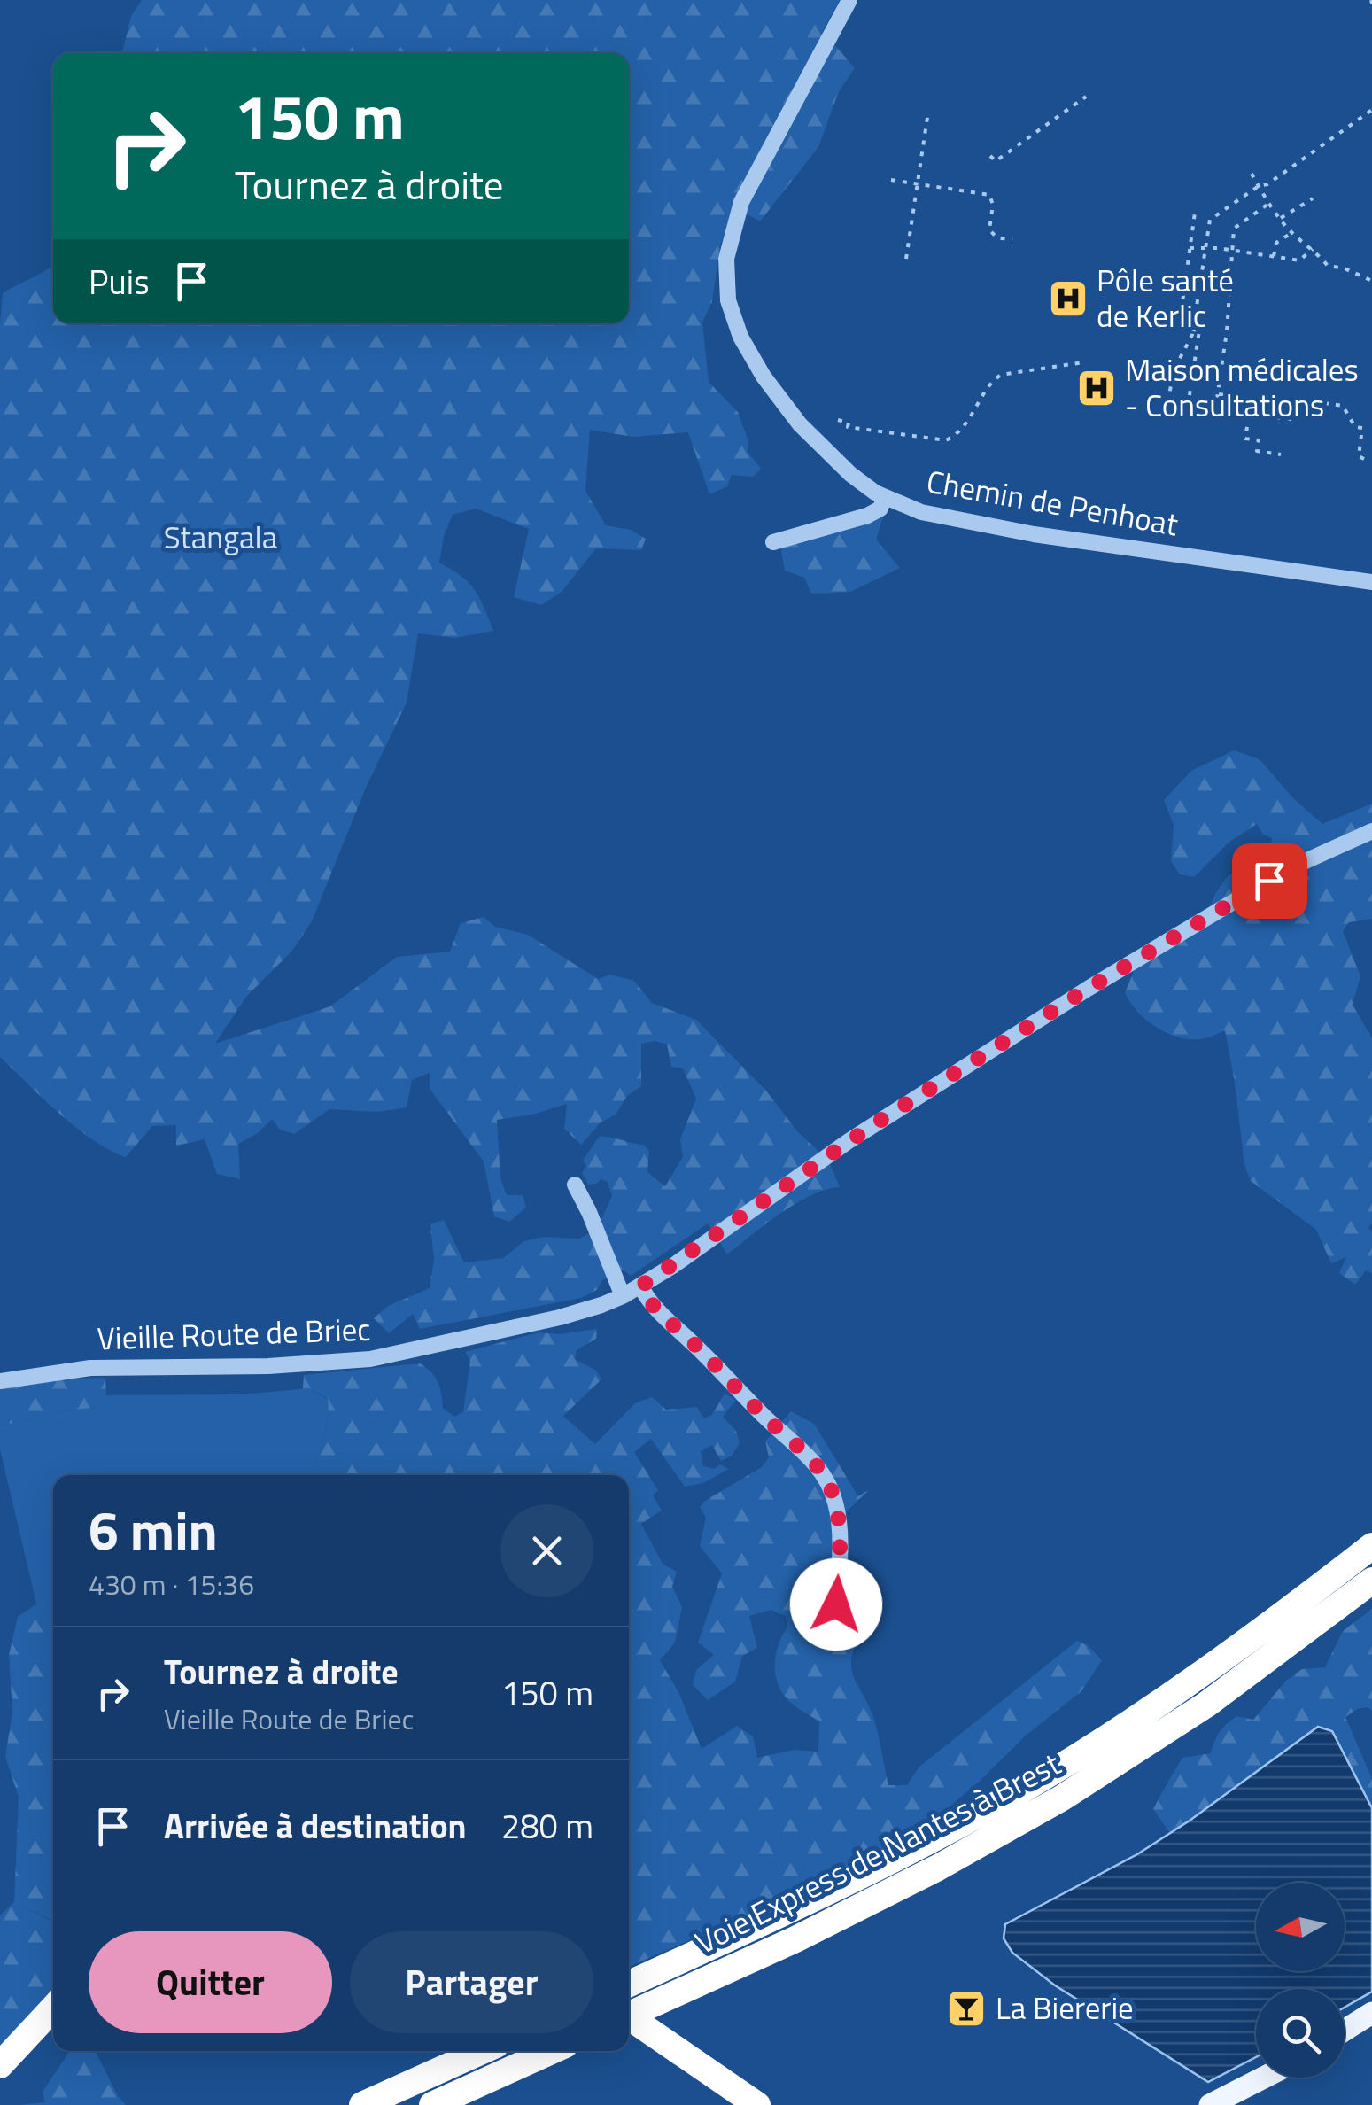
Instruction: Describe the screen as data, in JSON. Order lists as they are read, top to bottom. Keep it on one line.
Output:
{"streets":{"highway":["Voie Express de Nantes à Brest"],"street":["Chemin de Penhoat","Vieille Route de Briec"]},"parks":["Stangala"],"places":{"hospital":["Pôle santé de Kerlic","Maison médicales - Consultations"],"bar":["La Biererie"]},"north":"left","page":{"turn":["150 m","Tournez à droite"],"then":"Puis","heading":["6 min","430 m · 15:36"],"list":[{"name":"Tournez à droite","note":"Vieille Route de Briec","value":"150 m"},{"name":"Arrivée à destination","value":"280 m"}],"buttons":["Quitter","Partager"]}}
